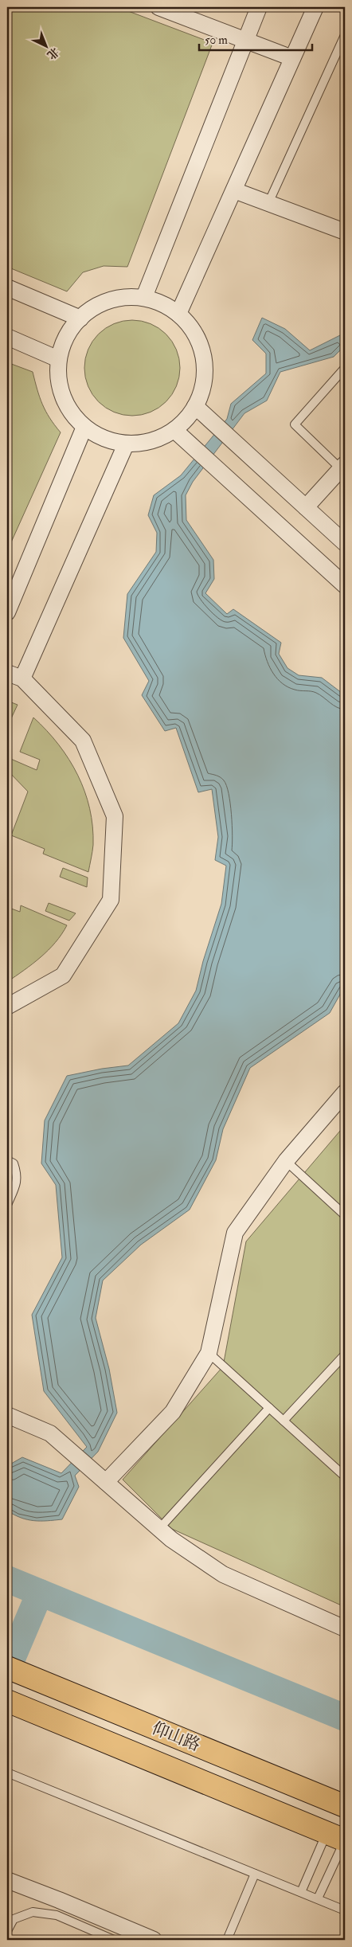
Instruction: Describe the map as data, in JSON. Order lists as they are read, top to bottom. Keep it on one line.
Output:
{"streets":{"main road":["仰山路"]},"scale_bar":"50 m","north":"bottom right"}
